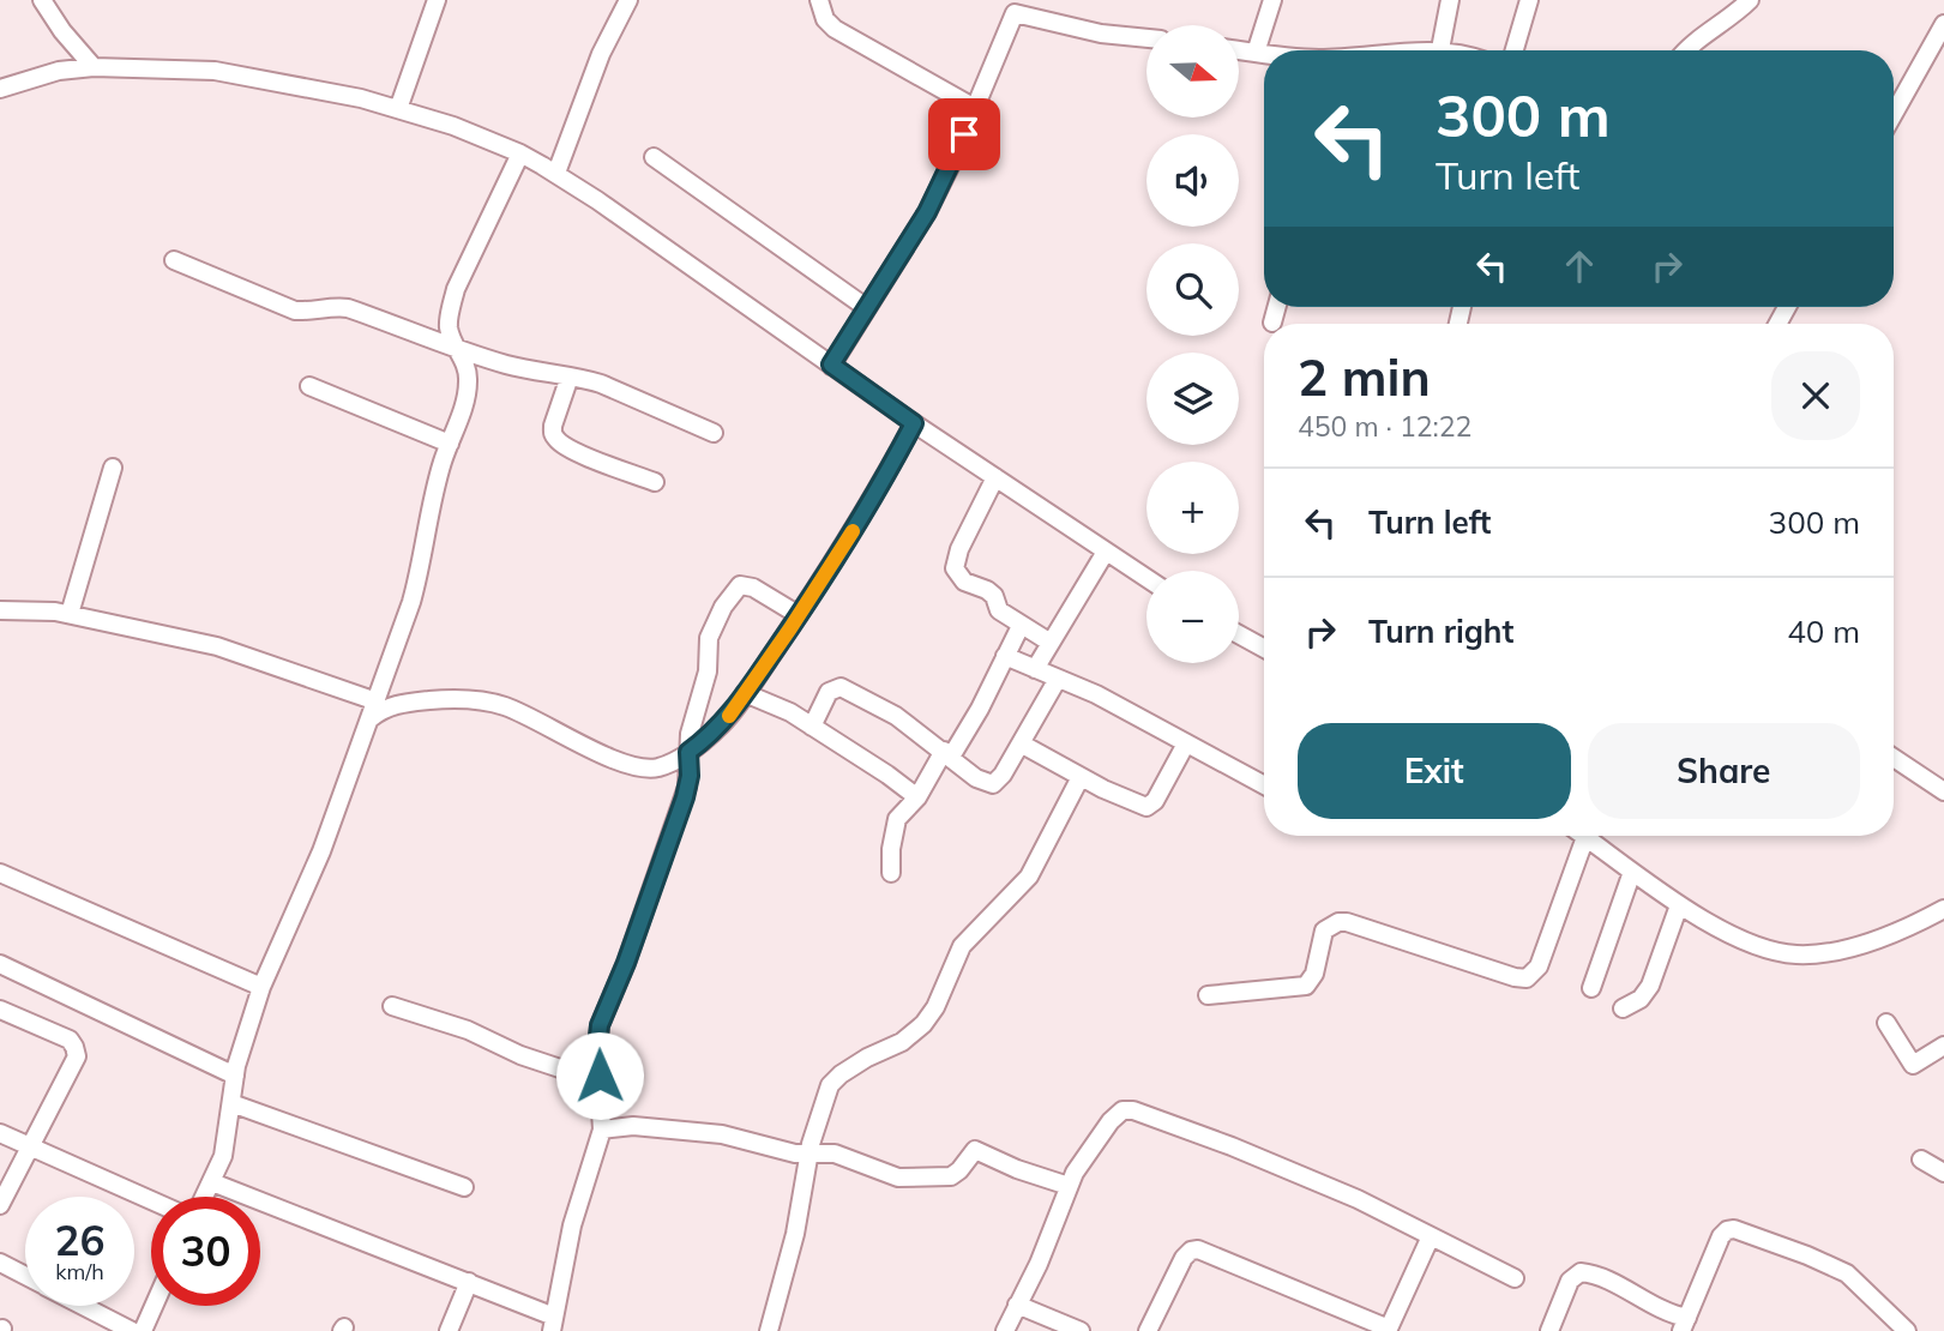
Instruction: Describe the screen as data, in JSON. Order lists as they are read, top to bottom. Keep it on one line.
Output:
{"north":"right","page":{"map_buttons":["+","−"],"turn":["300 m","Turn left"],"heading":["2 min","450 m · 12:22"],"list":[{"name":"Turn left","value":"300 m"},{"name":"Turn right","value":"40 m"}],"buttons":["Exit","Share"],"speed":"26 km/h","limit":"30"}}
